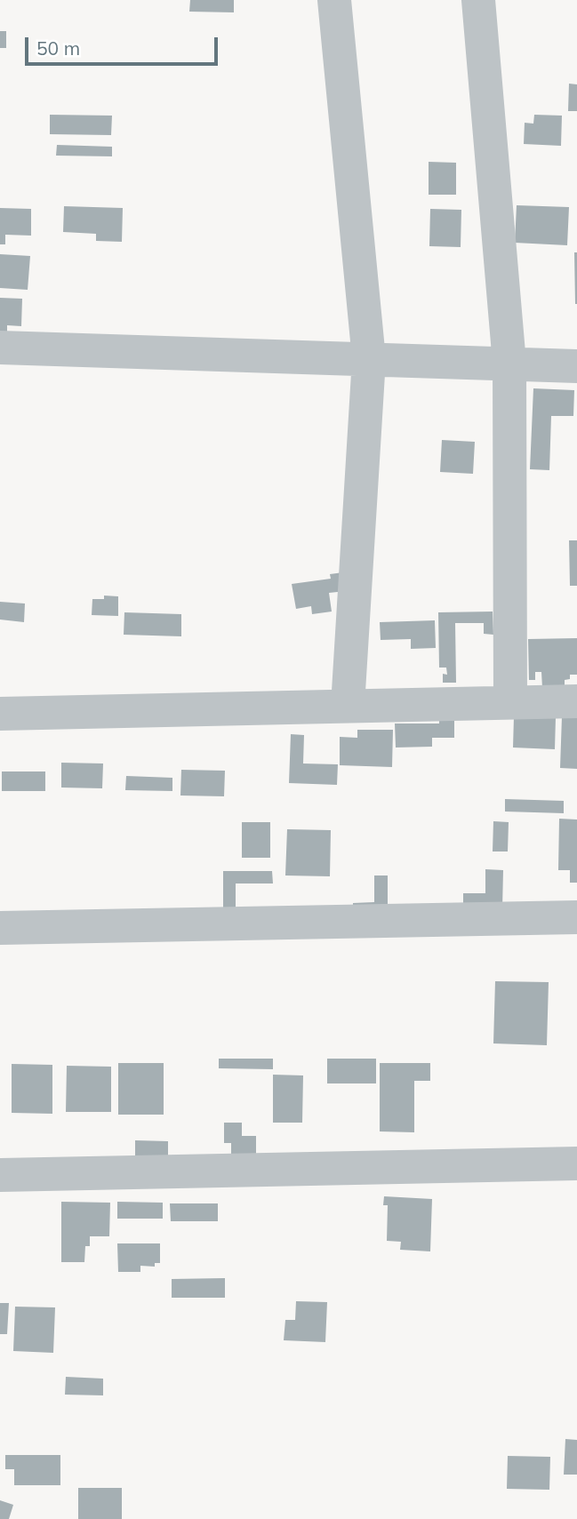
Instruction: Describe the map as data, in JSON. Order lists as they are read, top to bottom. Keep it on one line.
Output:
{"scale_bar":"50 m"}
